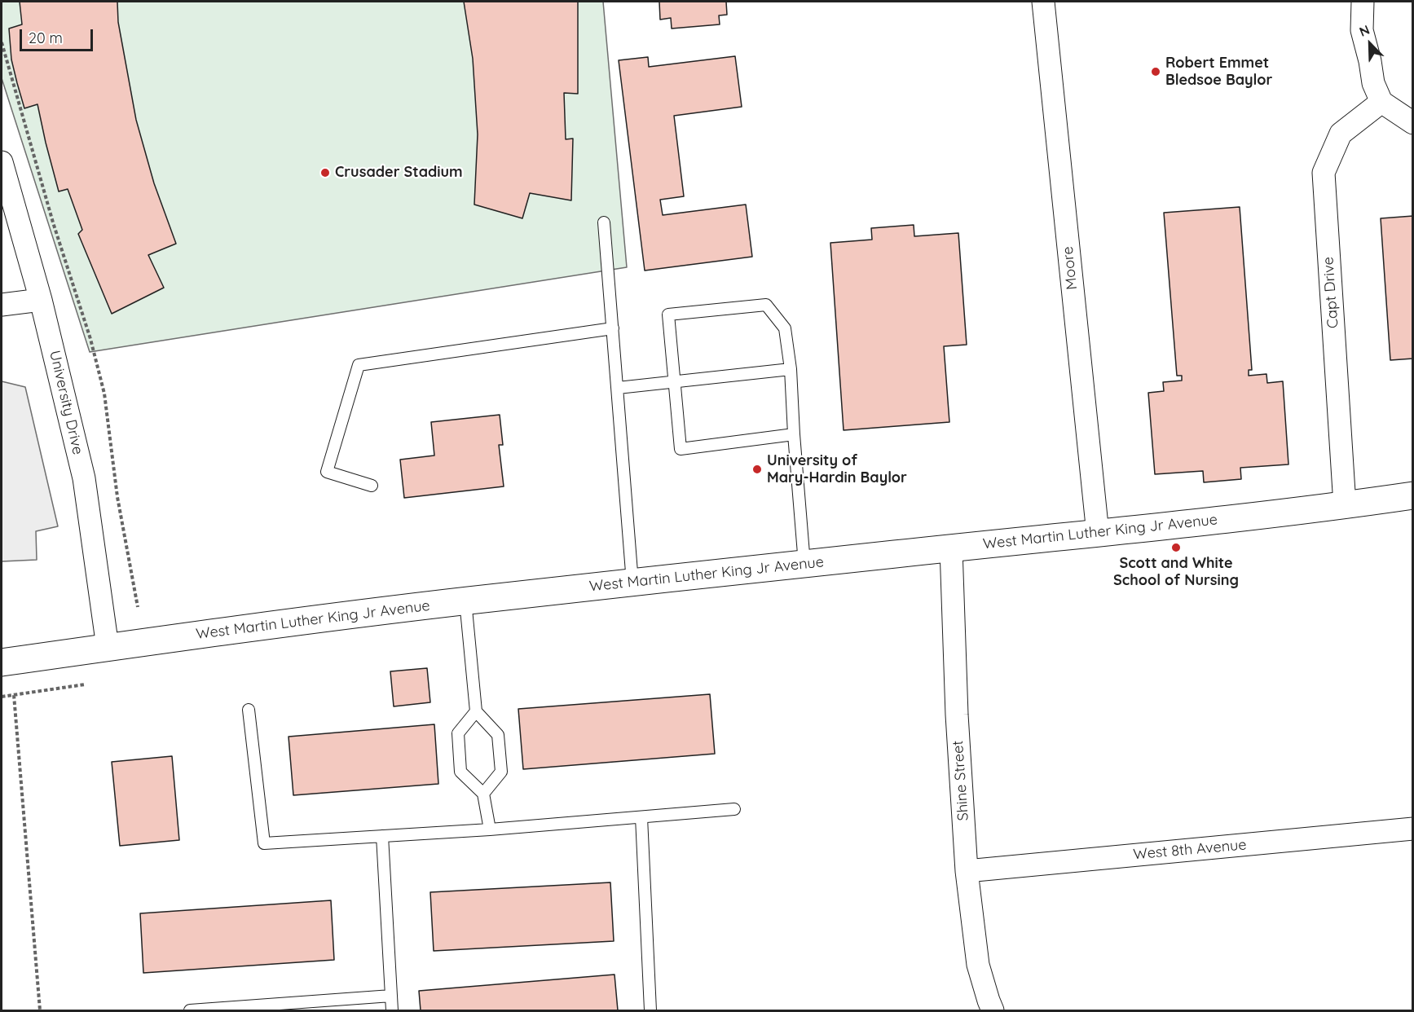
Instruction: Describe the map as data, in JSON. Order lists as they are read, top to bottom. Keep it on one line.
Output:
{"streets":{"street":["Moore","Capt Drive","University Drive","West Martin Luther King Jr Avenue","Shine Street","West 8th Avenue"]},"crossings":[["Moore","West Martin Luther King Jr Avenue"],["Capt Drive","West Martin Luther King Jr Avenue"],["University Drive","West Martin Luther King Jr Avenue"],["West Martin Luther King Jr Avenue","Shine Street"],["Shine Street","West 8th Avenue"]],"places":["Robert Emmet Bledsoe Baylor","Crusader Stadium","University of Mary-Hardin Baylor","Scott and White School of Nursing"],"scale_bar":"20 m","north":"top left"}
